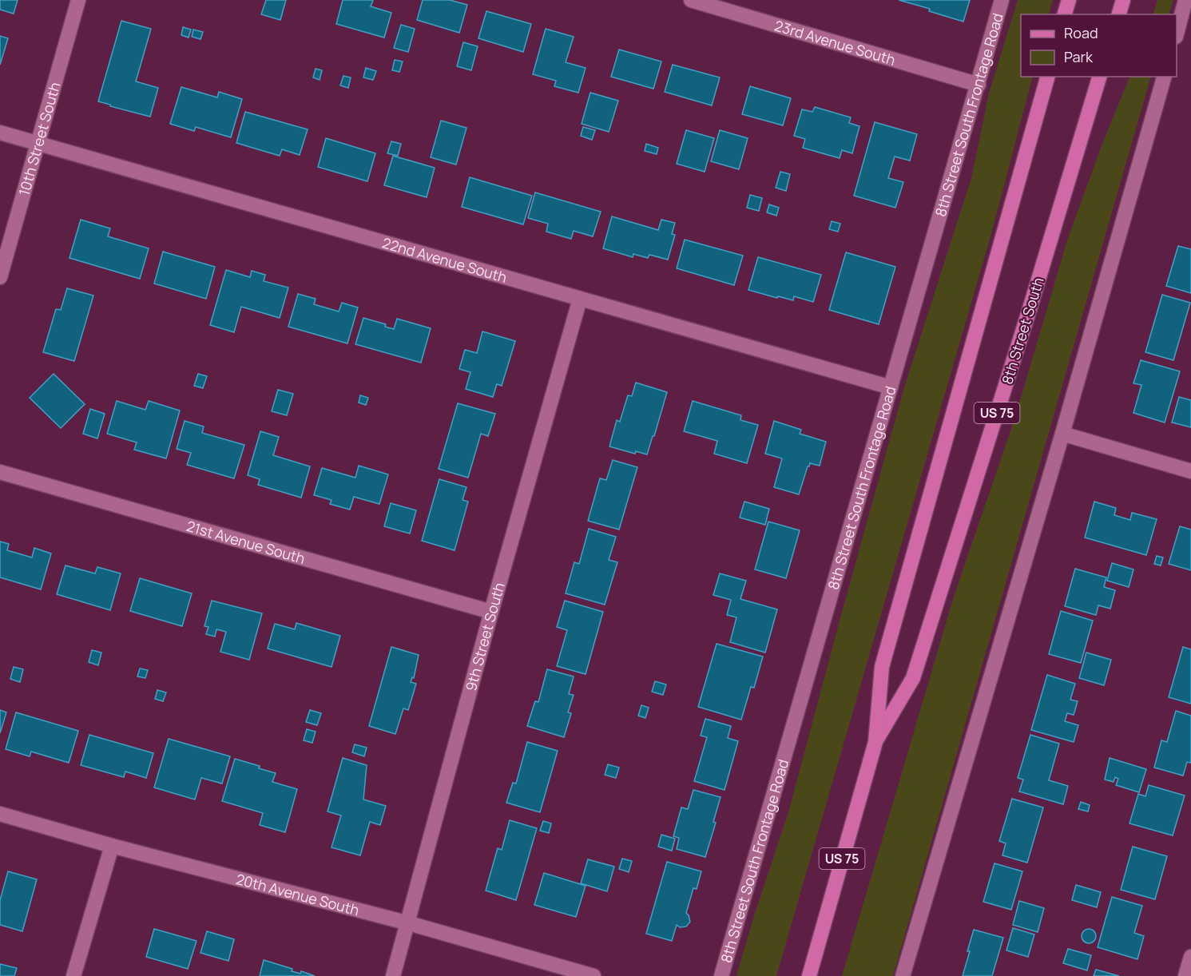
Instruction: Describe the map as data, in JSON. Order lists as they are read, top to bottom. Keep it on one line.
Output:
{"streets":{"main road":["8th Street South","US 75"],"street":["23rd Avenue South","8th Street South Frontage Road","10th Street South","22nd Avenue South","21st Avenue South","9th Street South","20th Avenue South"]},"crossings":[["23rd Avenue South","8th Street South Frontage Road"],["8th Street South Frontage Road","22nd Avenue South"],["10th Street South","22nd Avenue South"],["22nd Avenue South","9th Street South"],["21st Avenue South","9th Street South"],["9th Street South","20th Avenue South"]],"legend":["Road","Park"]}
